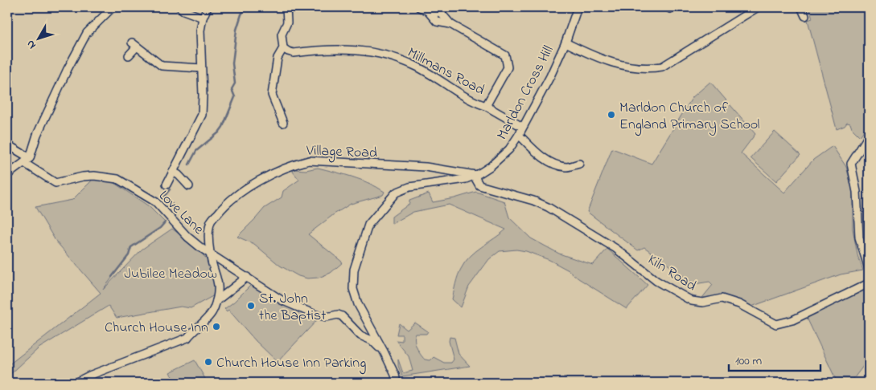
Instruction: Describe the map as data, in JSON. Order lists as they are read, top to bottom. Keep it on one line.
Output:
{"streets":{"street":["Millmans Road","Marldon Cross Hill","Village Road","Love Lane","Kiln Road"]},"crossings":[["Millmans Road","Marldon Cross Hill"],["Marldon Cross Hill","Village Road"],["Marldon Cross Hill","Love Lane"],["Marldon Cross Hill","Kiln Road"],["Village Road","Love Lane"],["Village Road","Kiln Road"]],"parks":["Jubilee Meadow"],"places":["Marldon Church of England Primary School","St. John the Baptist","Church House Inn","Church House Inn Parking"],"scale_bar":"100 m","north":"bottom left"}
